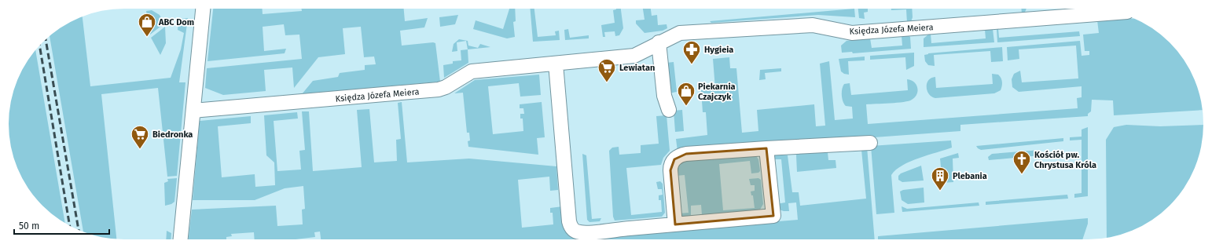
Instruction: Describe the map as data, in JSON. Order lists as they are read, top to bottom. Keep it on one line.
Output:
{"streets":{"street":["Księdza Józefa Meiera"]},"places":{"shop":["ABC Dom","Piekarnia Czajczyk"],"pharmacy":["Hygieia"],"supermarket":["Lewiatan","Biedronka"],"church":["Kościół pw. Chrystusa Króla"],"building":["Plebania"]},"scale_bar":"50 m"}
